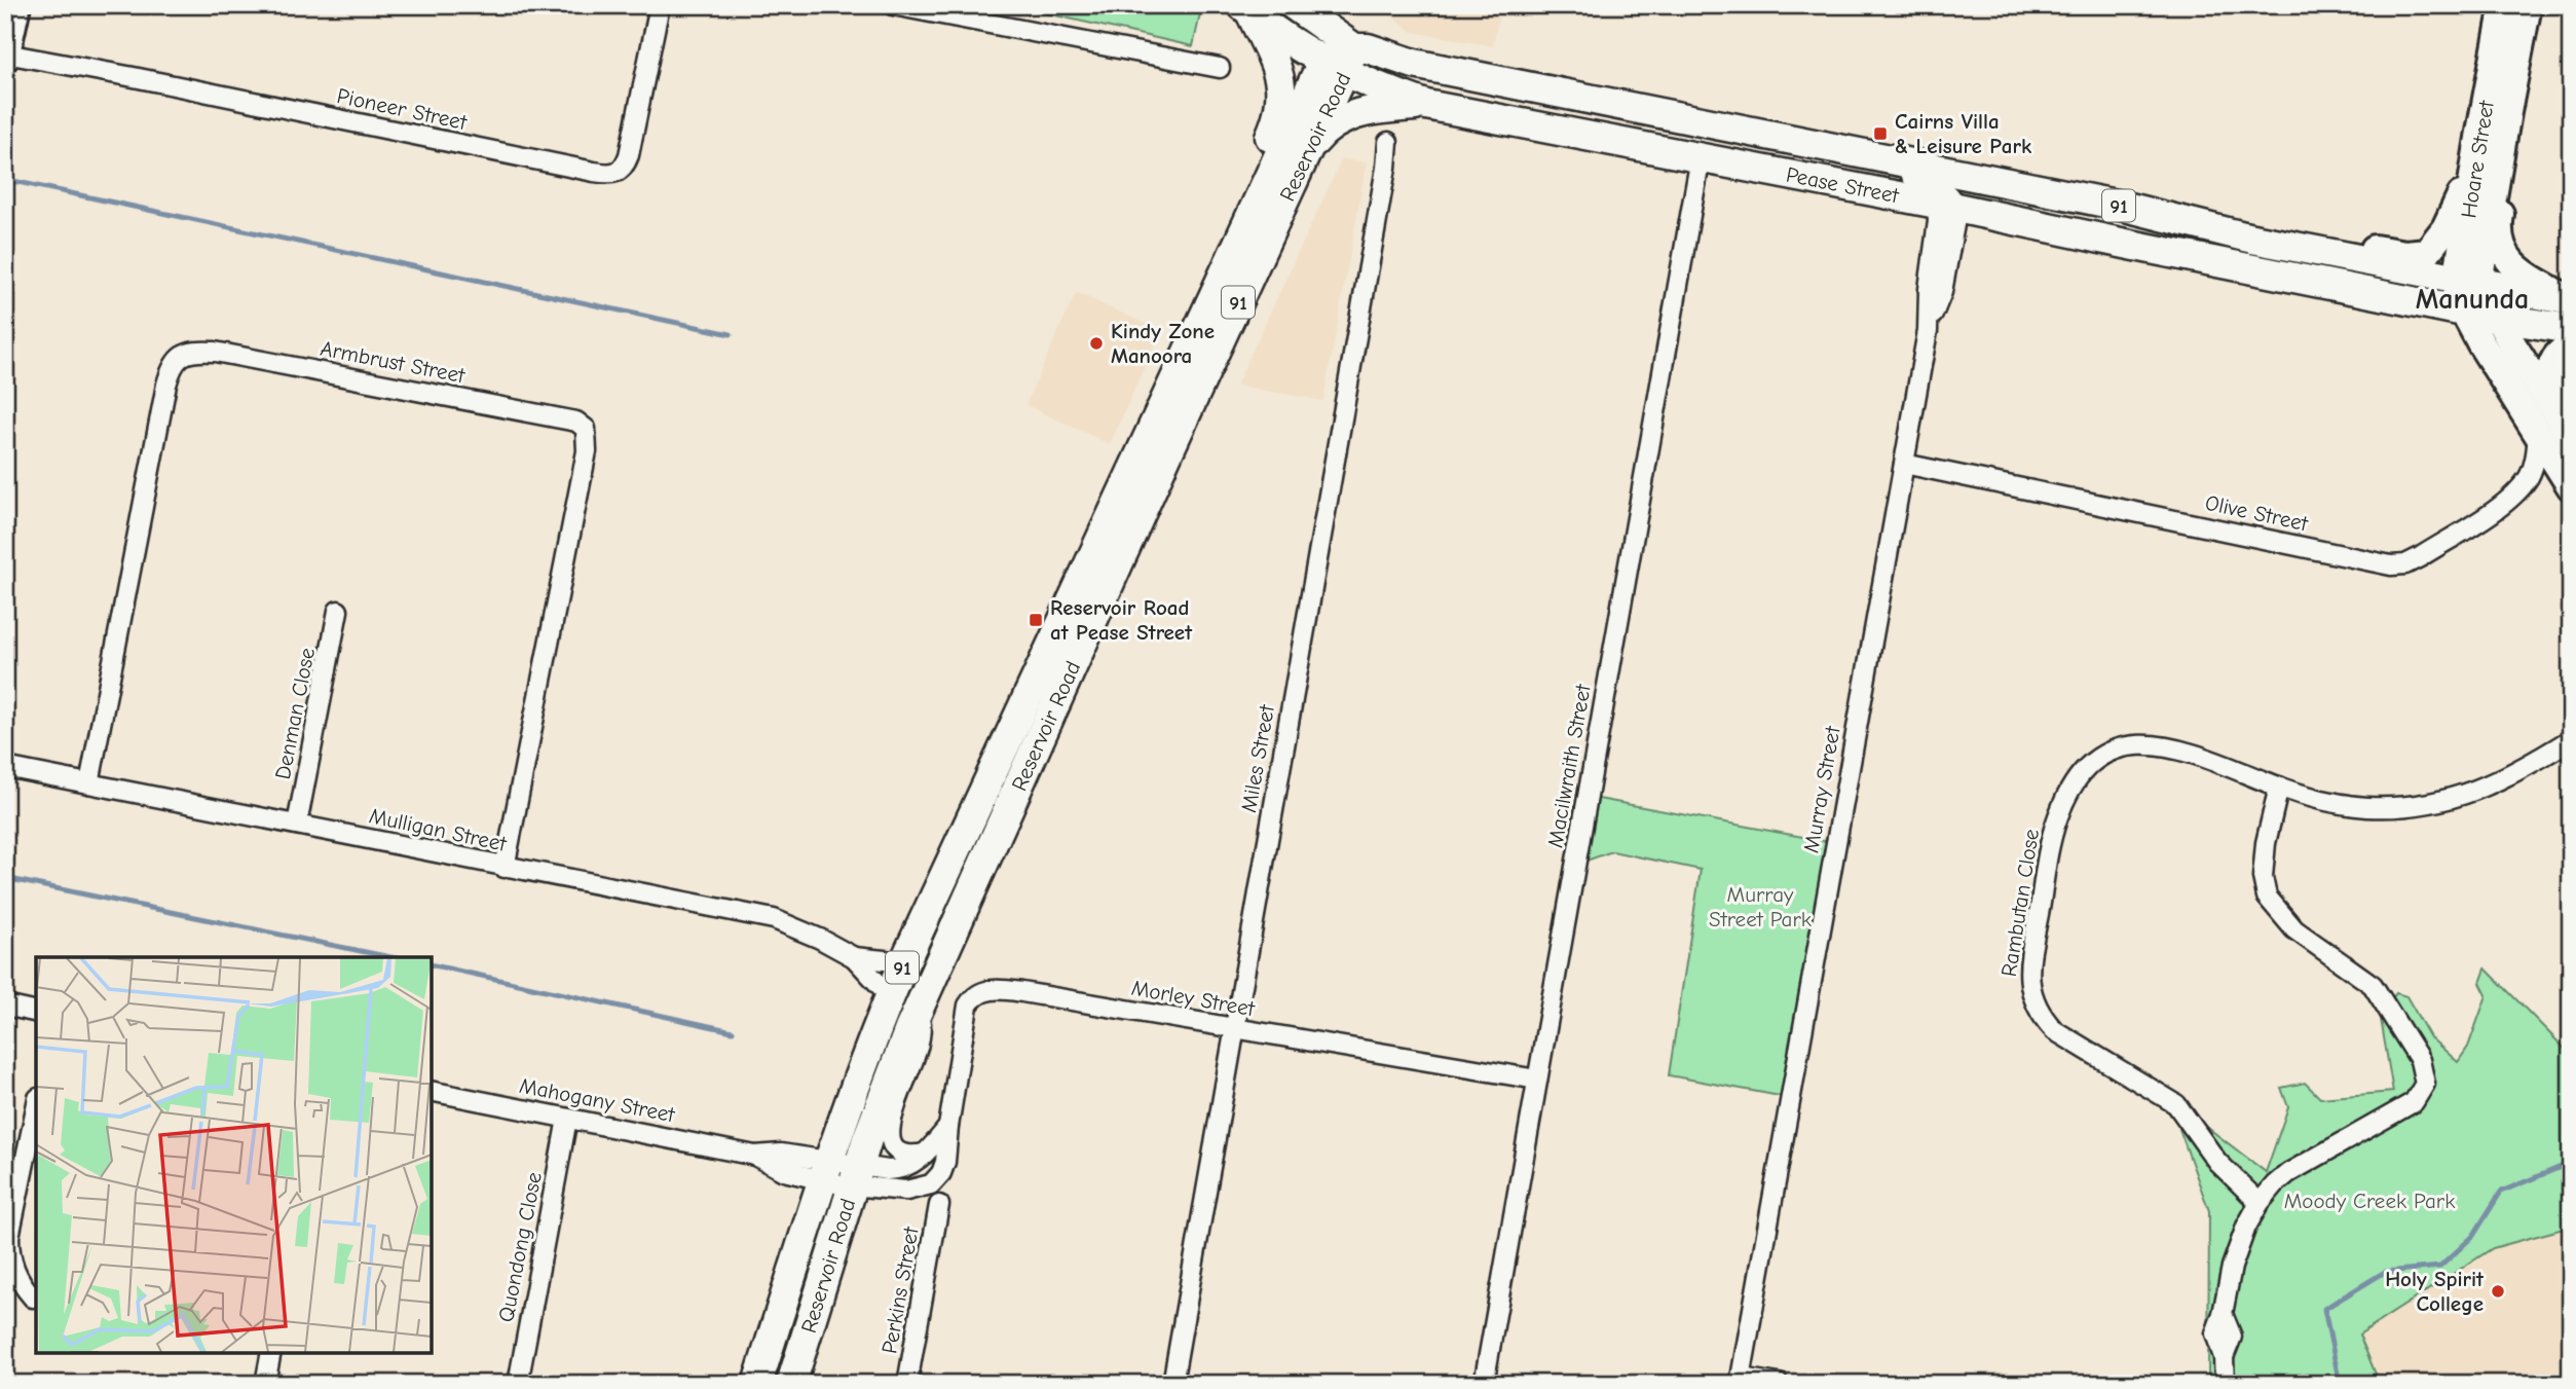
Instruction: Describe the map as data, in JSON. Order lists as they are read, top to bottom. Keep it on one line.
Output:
{"streets":{"main road":["Reservoir Road","Hoare Street","Pease Street","91"],"street":["Pioneer Street","Armbrust Street","Olive Street","Denman Close","Miles Street","Macilwraith Street","Murray Street","Mulligan Street","Rambutan Close","Morley Street","Mahogany Street","Quondong Close","Perkins Street"]},"crossings":[["Reservoir Road","Pease Street"],["Reservoir Road","91"],["Reservoir Road","Mulligan Street"],["Reservoir Road","Morley Street"],["Reservoir Road","Mahogany Street"],["Hoare Street","Pease Street"],["Hoare Street","91"],["Pease Street","91"],["Pease Street","Macilwraith Street"],["Pease Street","Murray Street"],["Armbrust Street","Mulligan Street"],["Olive Street","Murray Street"],["Denman Close","Mulligan Street"],["Miles Street","Morley Street"],["Macilwraith Street","Morley Street"],["Morley Street","Mahogany Street"],["Mahogany Street","Quondong Close"]],"districts":["Manunda"],"parks":["Murray Street Park","Moody Creek Park"],"places":{"transit":["Cairns Villa & Leisure Park","Reservoir Road at Pease Street"],"other":["Kindy Zone Manoora","Holy Spirit College"]}}
